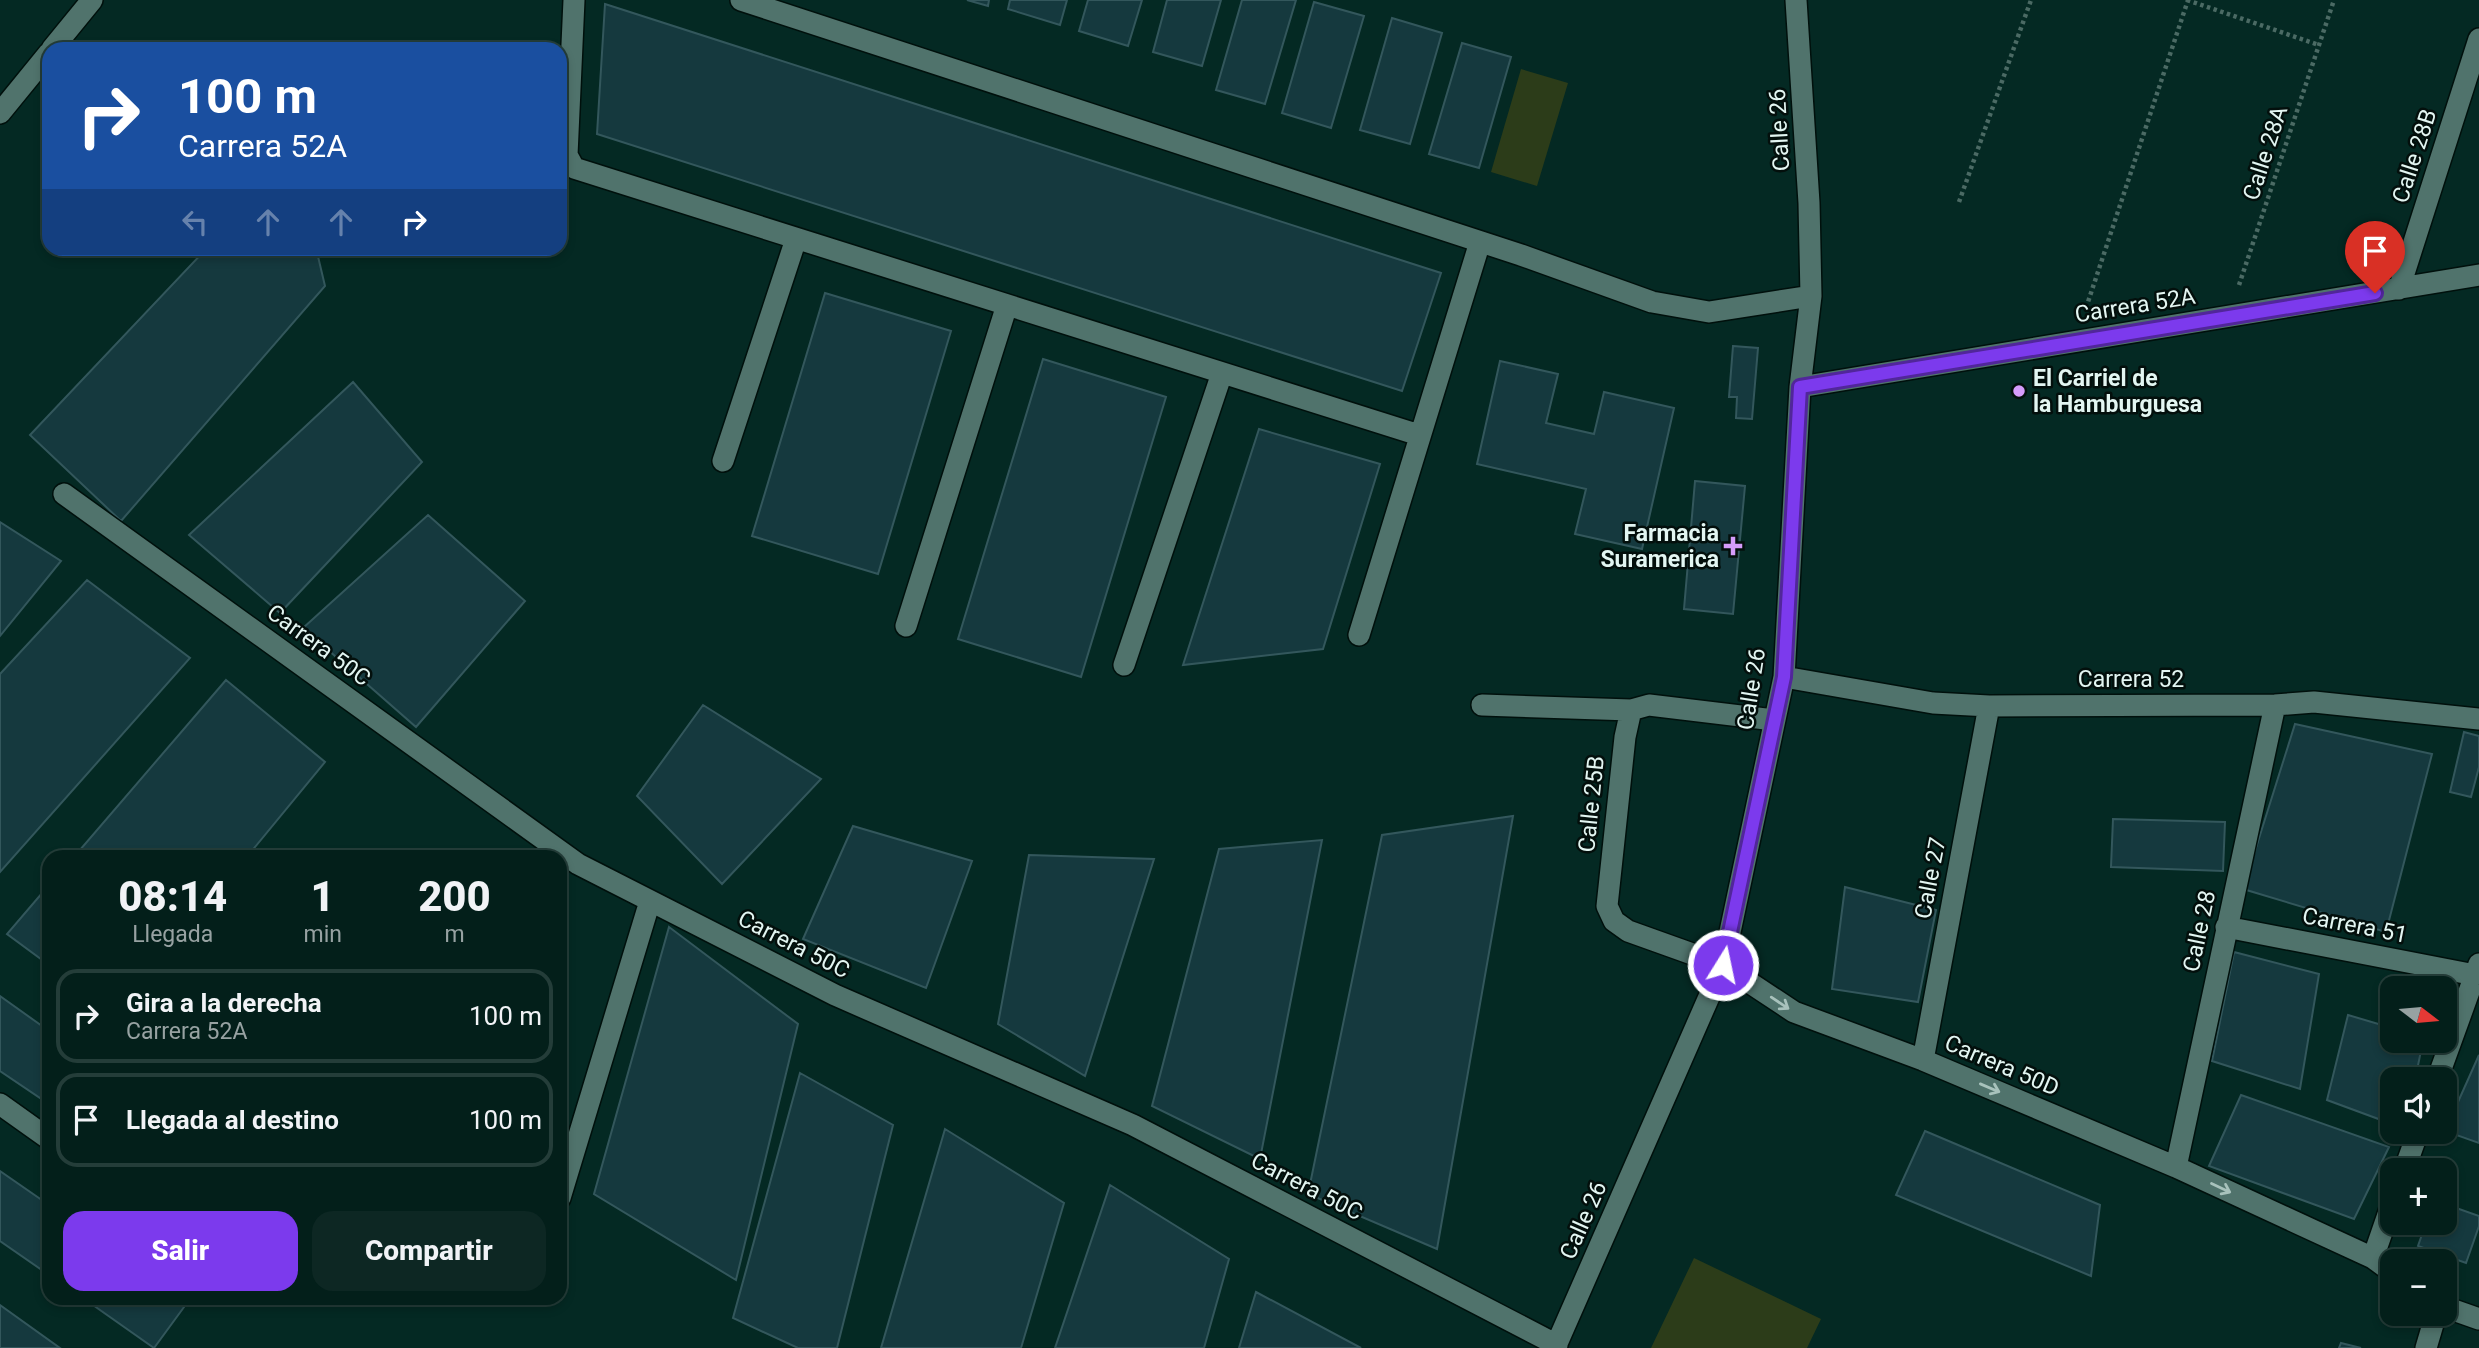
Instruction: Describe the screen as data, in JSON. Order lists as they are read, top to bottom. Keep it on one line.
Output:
{"streets":{"street":["Calle 26","Calle 28B","Carrera 52A","Carrera 50C","Carrera 52","Calle 25B","Calle 27","Carrera 51","Calle 28","Carrera 50D"],"path":["Calle 28A"]},"crossings":[["Calle 26","Carrera 52A"],["Calle 26","Carrera 50C"],["Calle 26","Carrera 52"],["Calle 26","Carrera 50D"],["Calle 28A","Carrera 52A"],["Calle 28B","Carrera 52A"],["Carrera 52","Calle 27"],["Carrera 52","Calle 28"],["Calle 25B","Carrera 50D"],["Calle 27","Carrera 50D"],["Carrera 51","Calle 28"],["Calle 28","Carrera 50D"]],"one_way":["Carrera 50D"],"places":{"other":["El Carriel de la Hamburguesa"],"health":["Farmacia Suramerica"]},"north":"right","page":{"turn":["100 m","Carrera 52A"],"eta":["08:14","Llegada","1","min","200","m"],"list":[{"name":"Gira a la derecha","note":"Carrera 52A","value":"100 m"},{"name":"Llegada al destino","value":"100 m"}],"map_buttons":["+","−"],"buttons":["Salir","Compartir"]}}
